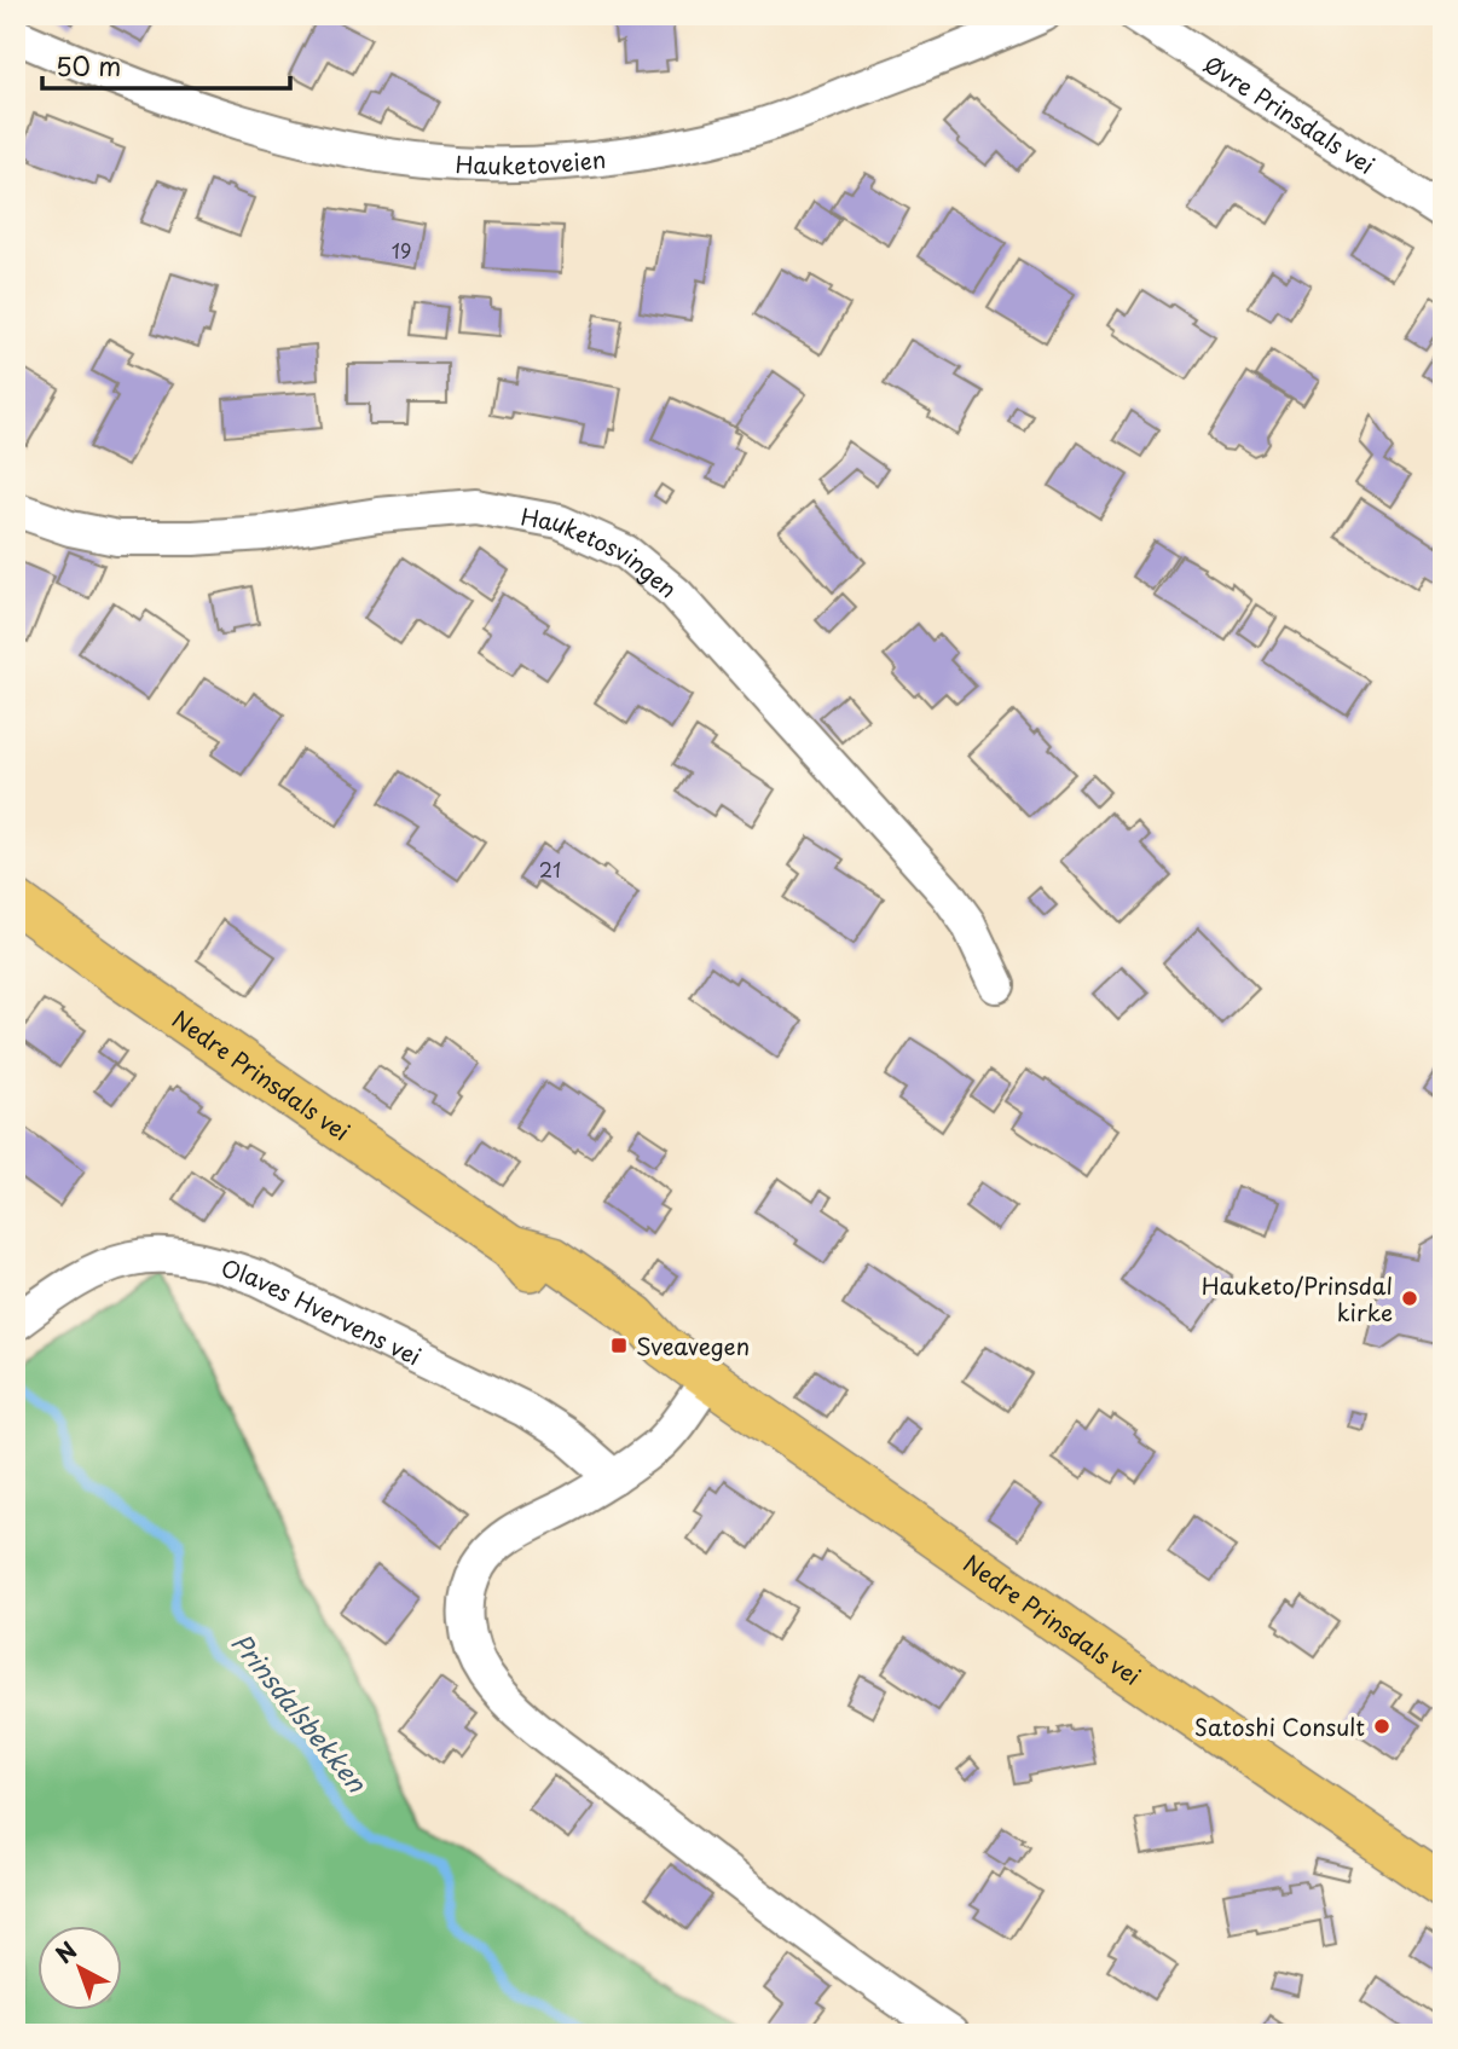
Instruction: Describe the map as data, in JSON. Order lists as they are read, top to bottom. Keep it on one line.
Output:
{"streets":{"main road":["Nedre Prinsdals vei"],"street":["Øvre Prinsdals vei","Hauketoveien","Hauketosvingen","Olaves Hvervens vei"]},"water":["Prinsdalsbekken"],"places":{"other":["Hauketo/Prinsdal kirke","Satoshi Consult"],"transit":["Sveavegen"]},"house_numbers":["19","21"],"scale_bar":"50 m","north":"top left"}
